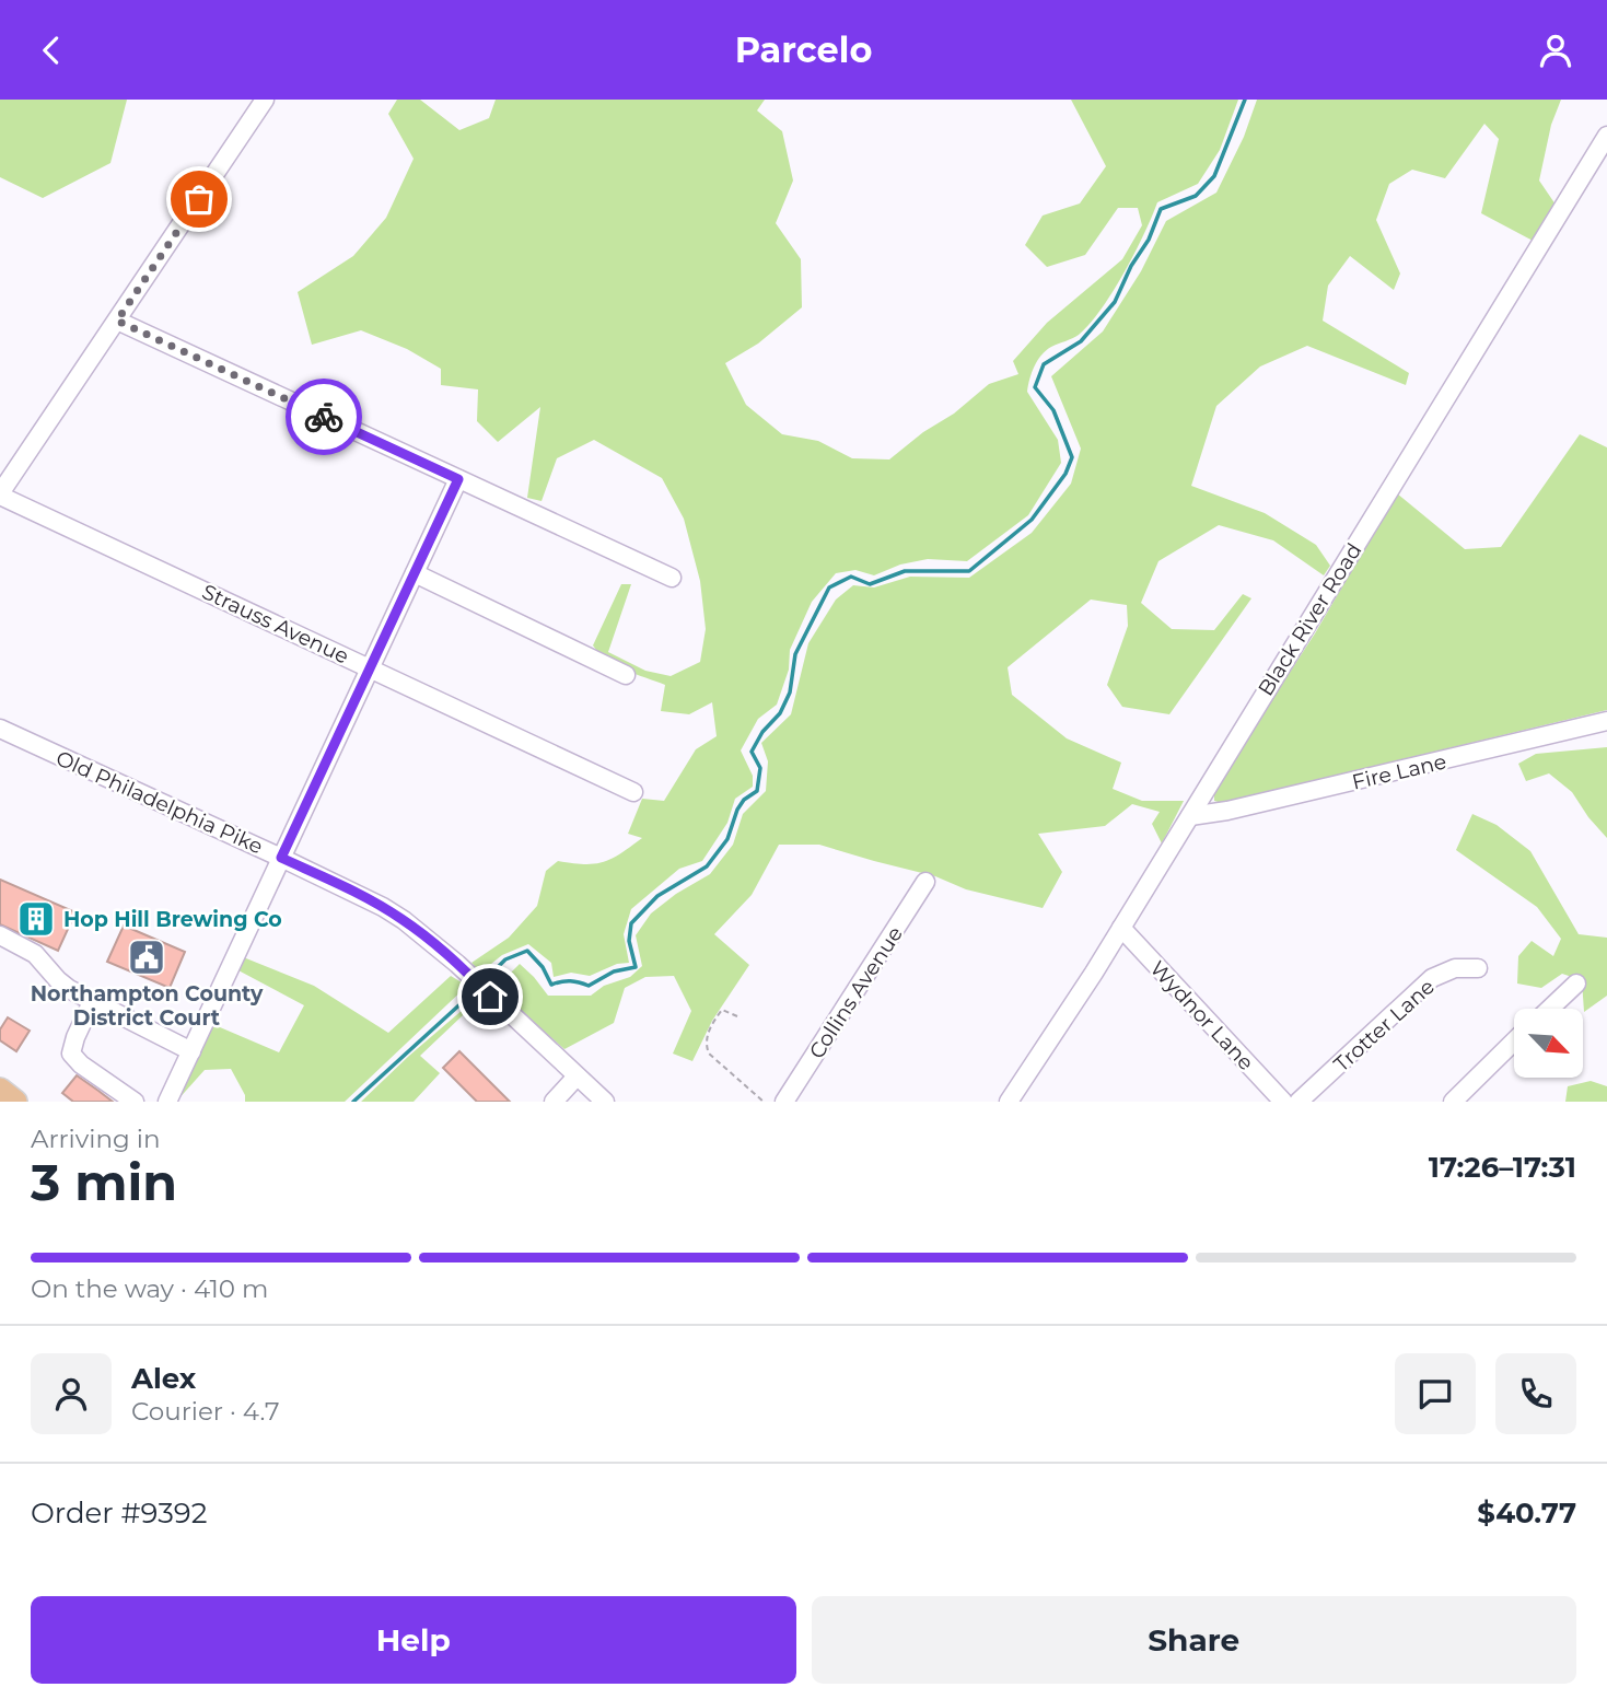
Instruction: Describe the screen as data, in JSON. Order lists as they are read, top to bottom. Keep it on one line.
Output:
{"streets":{"street":["Black River Road","Strauss Avenue","Fire Lane","Old Philadelphia Pike","Collins Avenue","Wydnor Lane","Trotter Lane"]},"crossings":[["Black River Road","Fire Lane"],["Black River Road","Wydnor Lane"]],"places":{"building":["Hop Hill Brewing Co"],"public building":["Northampton County District Court"]},"north":"bottom right","page":{"header":"Parcelo","heading":["3 min","Arriving in","17:26–17:31"],"panel":["Alex","Courier · 4.7","Order #9392","$40.77"],"bar":"On the way · 410 m","buttons":["Help","Share"]}}
